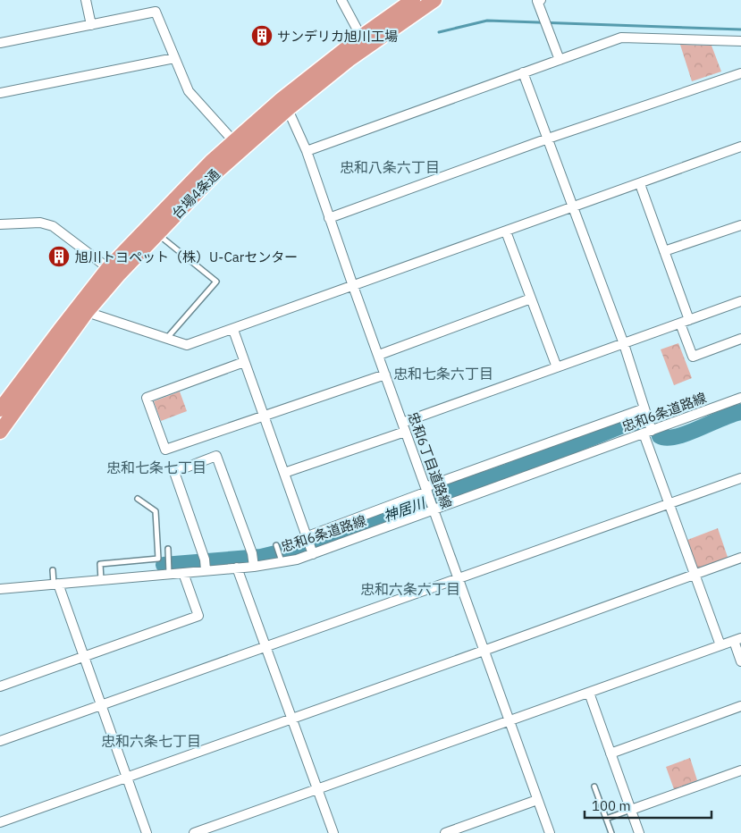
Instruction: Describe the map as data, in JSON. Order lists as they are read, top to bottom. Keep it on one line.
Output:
{"streets":{"highway":["台場4条通"],"street":["忠和6条道路線","忠和6丁目道路線"]},"crossings":[["台場4条通","忠和6丁目道路線"],["忠和6条道路線","忠和6丁目道路線"]],"districts":["忠和八条六丁目","忠和七条六丁目","忠和七条七丁目","忠和六条六丁目","忠和六条七丁目"],"water":["神居川"],"places":{"building":["サンデリカ旭川工場","旭川トヨペット（株）U-Carセンター"]},"scale_bar":"100 m"}
